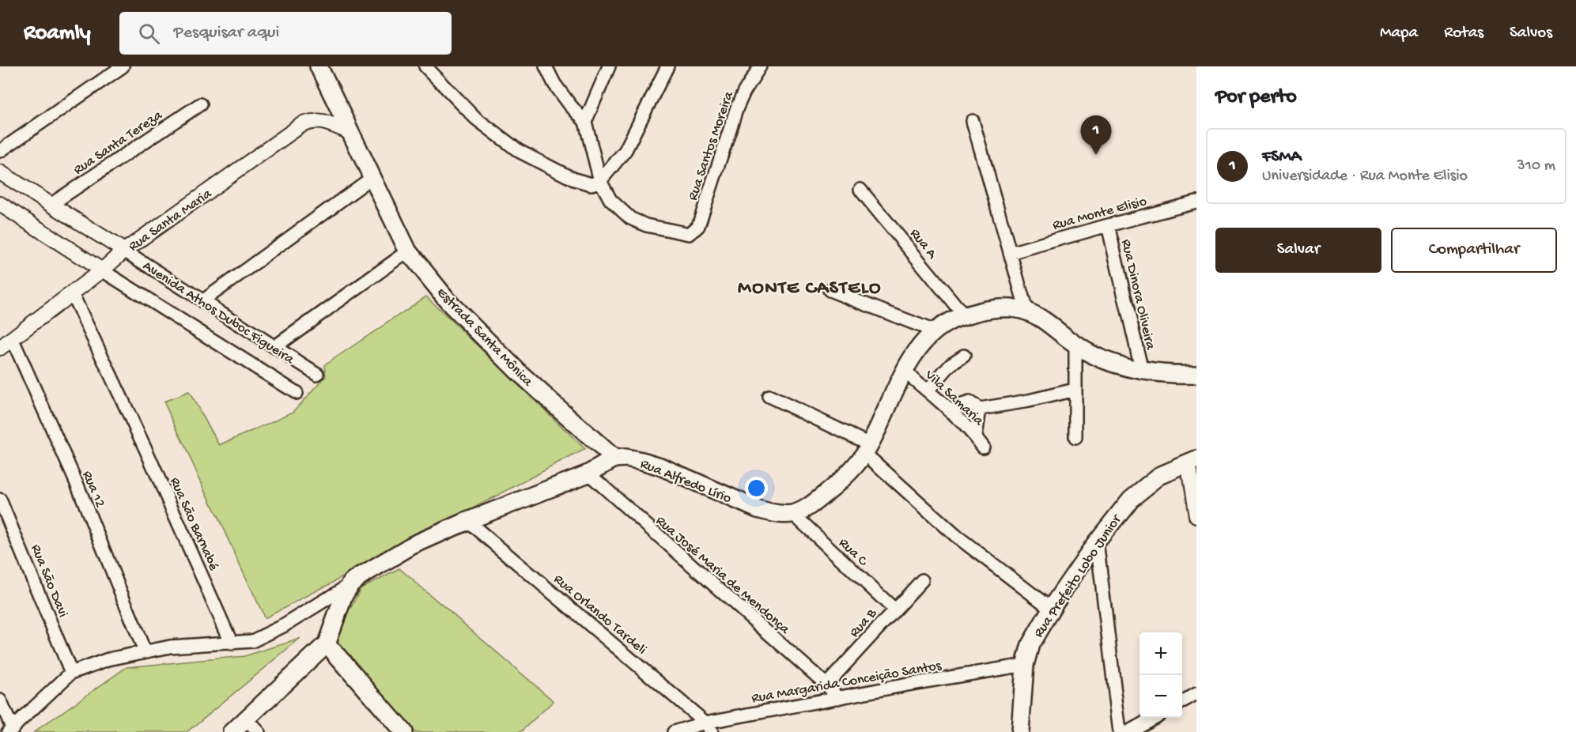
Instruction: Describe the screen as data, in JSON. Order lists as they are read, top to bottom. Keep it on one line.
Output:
{"streets":{"main road":["Estrada Santa Mônica","Rua Alfredo Lírio","Rua Prefeito Lobo Junior"],"street":["Rua Santa Tereza","Rua Santos Moreira","Rua Monte Elisio","Rua Santa Maria","Rua A","Rua Dinora Oliveira","Avenida Athos Duboc Figueira","Vila Samaria","Rua 12","Rua São Barnabé","Rua C","Rua José Maria de Mendonça","Rua São Davi","Rua Orlando Tardeli","Rua B","Rua Margarida Conceição Santos"]},"crossings":[["Rua Santa Tereza","Avenida Athos Duboc Figueira"],["Rua Monte Elisio","Rua Dinora Oliveira"],["Rua Santa Maria","Avenida Athos Duboc Figueira"],["Rua Santa Maria","Estrada Santa Mônica"],["Rua Santa Maria","Rua 12"],["Rua Santa Maria","Rua São Barnabé"],["Estrada Santa Mônica","Rua Alfredo Lírio"],["Rua Alfredo Lírio","Rua C"],["Rua C","Rua B"],["Rua José Maria de Mendonça","Rua B"],["Rua José Maria de Mendonça","Rua Margarida Conceição Santos"],["Rua Prefeito Lobo Junior","Rua Margarida Conceição Santos"],["Rua Orlando Tardeli","Rua Margarida Conceição Santos"]],"districts":["MONTE CASTELO"],"page":{"header":"Roamly","search":"Pesquisar aqui","nav":["Mapa","Rotas","Salvos"],"heading":"Por perto","pins":"1","list":[{"mark":"1","name":"FSMA","note":"Universidade · Rua Monte Elisio","value":"310 m"}],"buttons":["Salvar","Compartilhar"],"map_buttons":["+","−"]}}
